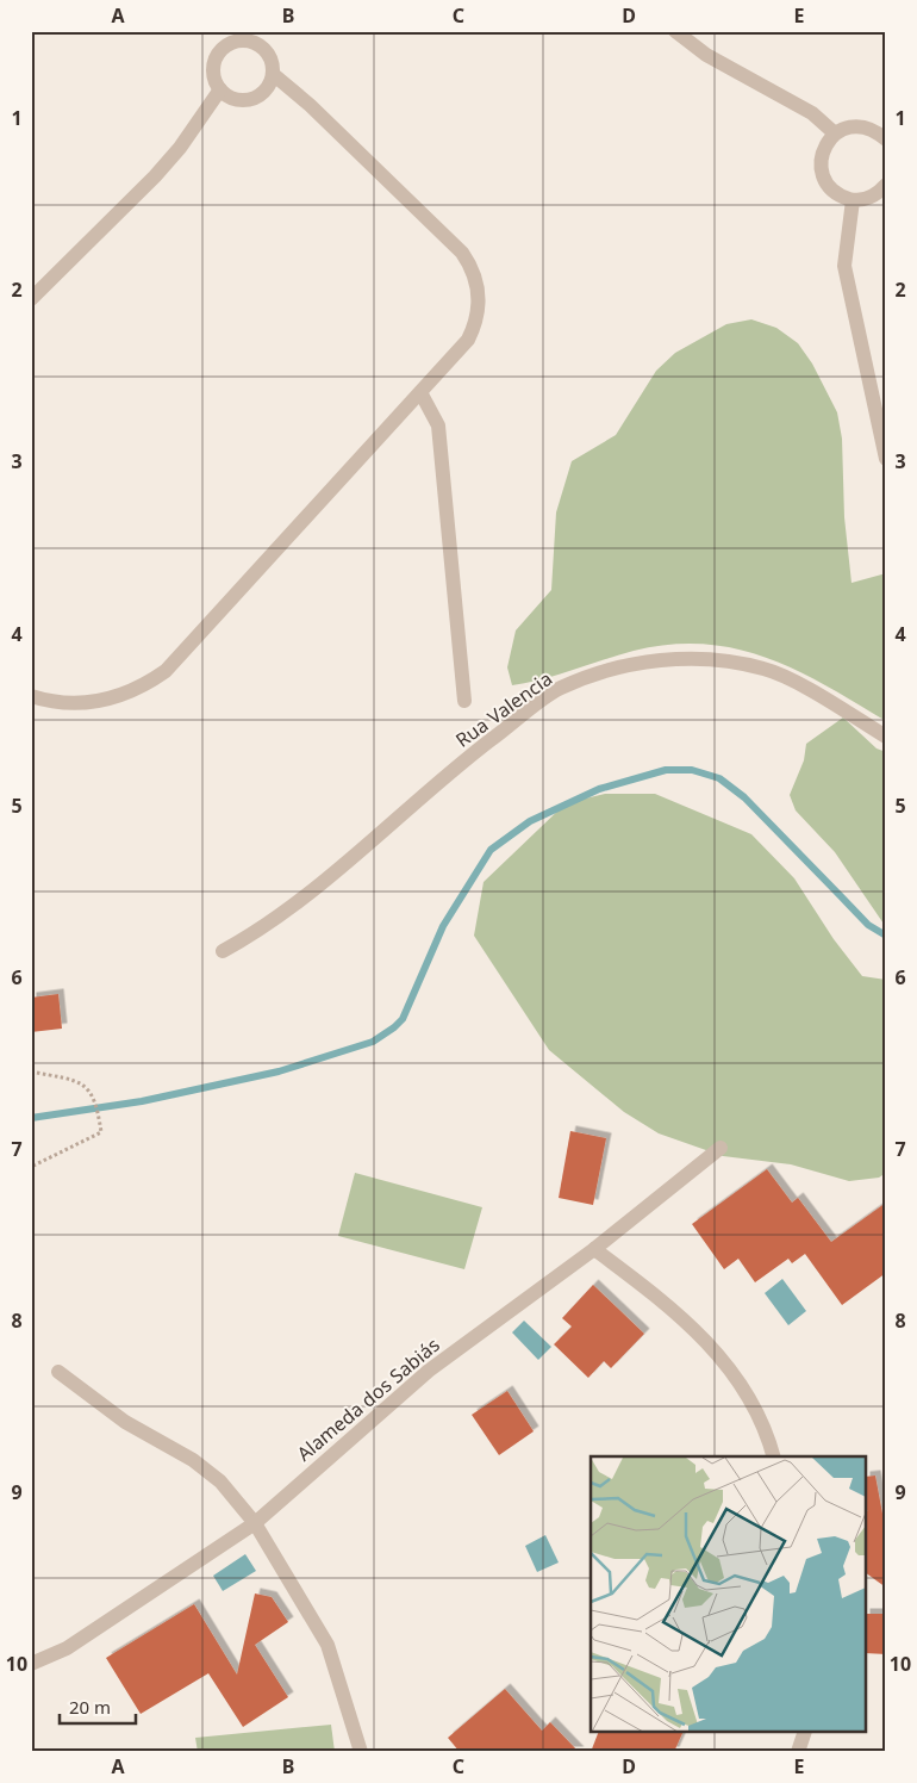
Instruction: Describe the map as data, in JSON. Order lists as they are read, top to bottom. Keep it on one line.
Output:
{"streets":{"street":["Rua Valencia","Alameda dos Sabiás"]},"scale_bar":"20 m","grid":{"columns":["A","B","C","D","E"],"rows":["1","2","3","4","5","6","7","8","9","10"]}}
